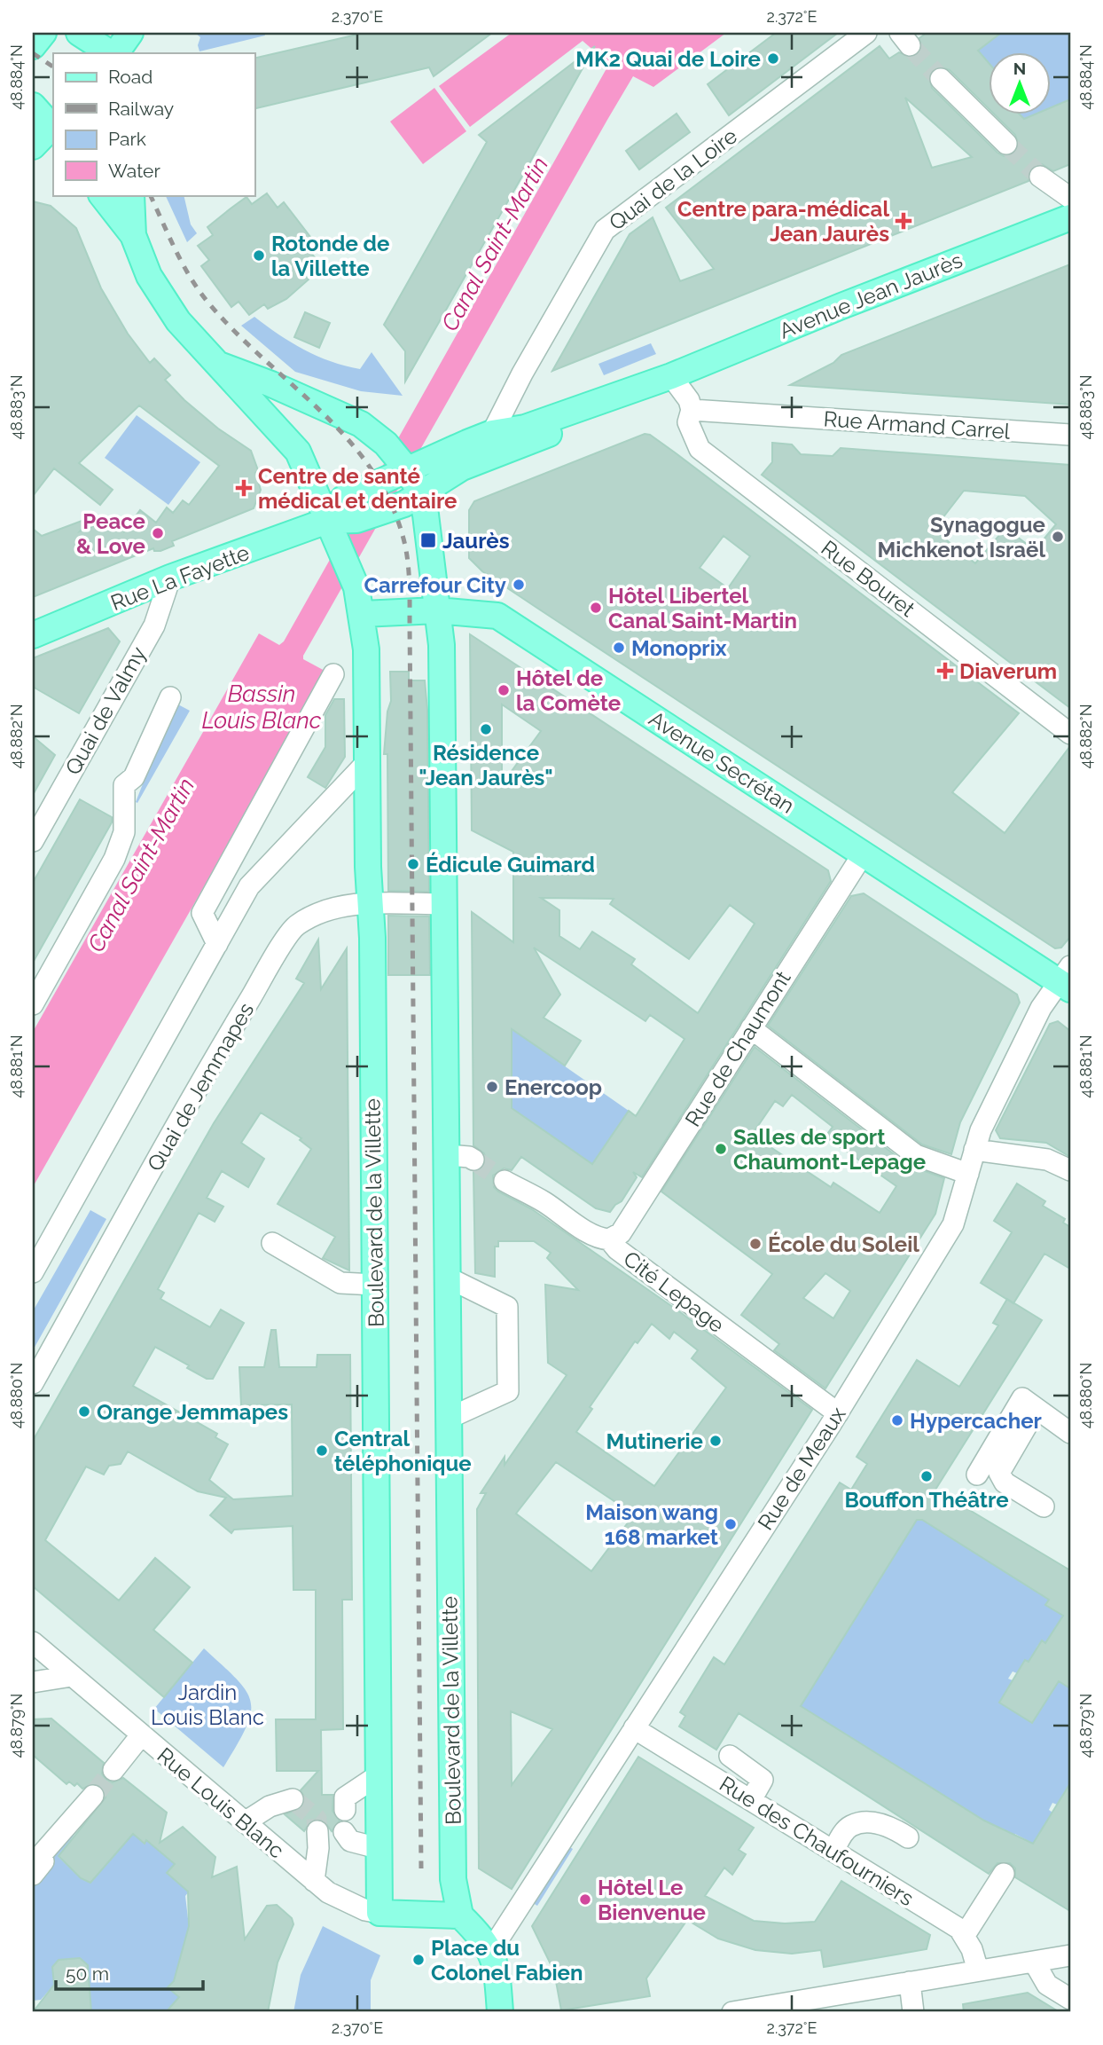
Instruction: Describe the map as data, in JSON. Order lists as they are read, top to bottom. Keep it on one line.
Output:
{"streets":{"main road":["Avenue Jean Jaurès","Rue La Fayette","Avenue Secrétan","Boulevard de la Villette"],"street":["Quai de la Loire","Rue Armand Carrel","Rue Bouret","Quai de Valmy","Rue de Chaumont","Quai de Jemmapes","Cité Lepage","Rue de Meaux","Rue Louis Blanc","Rue des Chaufourniers"]},"crossings":[["Quai de la Loire","Avenue Jean Jaurès"],["Avenue Jean Jaurès","Rue La Fayette"],["Avenue Jean Jaurès","Boulevard de la Villette"],["Rue Armand Carrel","Rue Bouret"],["Rue La Fayette","Quai de Valmy"],["Rue La Fayette","Boulevard de la Villette"],["Avenue Secrétan","Rue de Chaumont"],["Avenue Secrétan","Boulevard de la Villette"],["Avenue Secrétan","Rue de Meaux"],["Rue de Chaumont","Cité Lepage"],["Quai de Jemmapes","Boulevard de la Villette"],["Boulevard de la Villette","Rue Louis Blanc"],["Cité Lepage","Rue de Meaux"],["Rue de Meaux","Rue des Chaufourniers"]],"water":["Canal Saint-Martin","Bassin Louis Blanc"],"parks":["Jardin Louis Blanc"],"places":{"other":["MK2 Quai de Loire","Rotonde de la Villette","Peace & Love","Synagogue Michkenot Israël","Carrefour City","Hôtel Libertel Canal Saint-Martin","Monoprix","Hôtel de la Comète","Résidence \"Jean Jaurès\"","Édicule Guimard","Enercoop","Salles de sport Chaumont-Lepage","École du Soleil","Orange Jemmapes","Hypercacher","Mutinerie","Central téléphonique","Bouffon Théâtre","Maison wang 168 market","Hôtel Le Bienvenue","Place du Colonel Fabien"],"health":["Centre para-médical Jean Jaurès","Centre de santé médical et dentaire","Diaverum"],"transit":["Jaurès"]},"legend":["Road","Railway","Park","Water"],"scale_bar":"50 m","north":"top","coordinates":["2.370°E","2.372°E","48.884°N","48.883°N","48.882°N","48.881°N","48.880°N","48.879°N"]}
